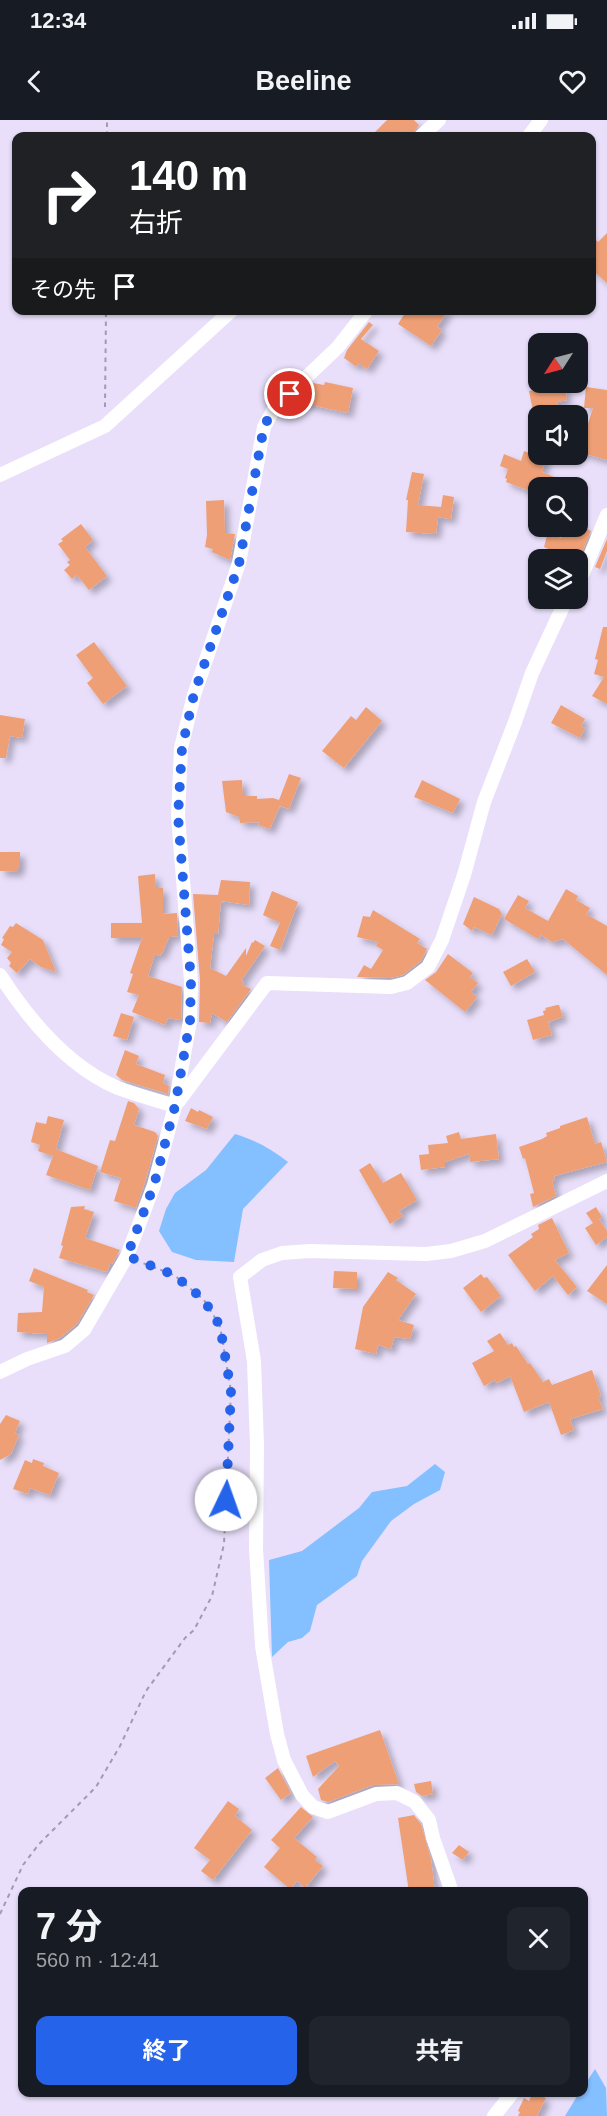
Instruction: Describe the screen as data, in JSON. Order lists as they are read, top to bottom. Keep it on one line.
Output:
{"north":"bottom left","page":{"status":"12:34","header":"Beeline","turn":["140 m","右折"],"then":"その先","heading":["7 分","560 m · 12:41"],"buttons":["終了","共有"]}}
